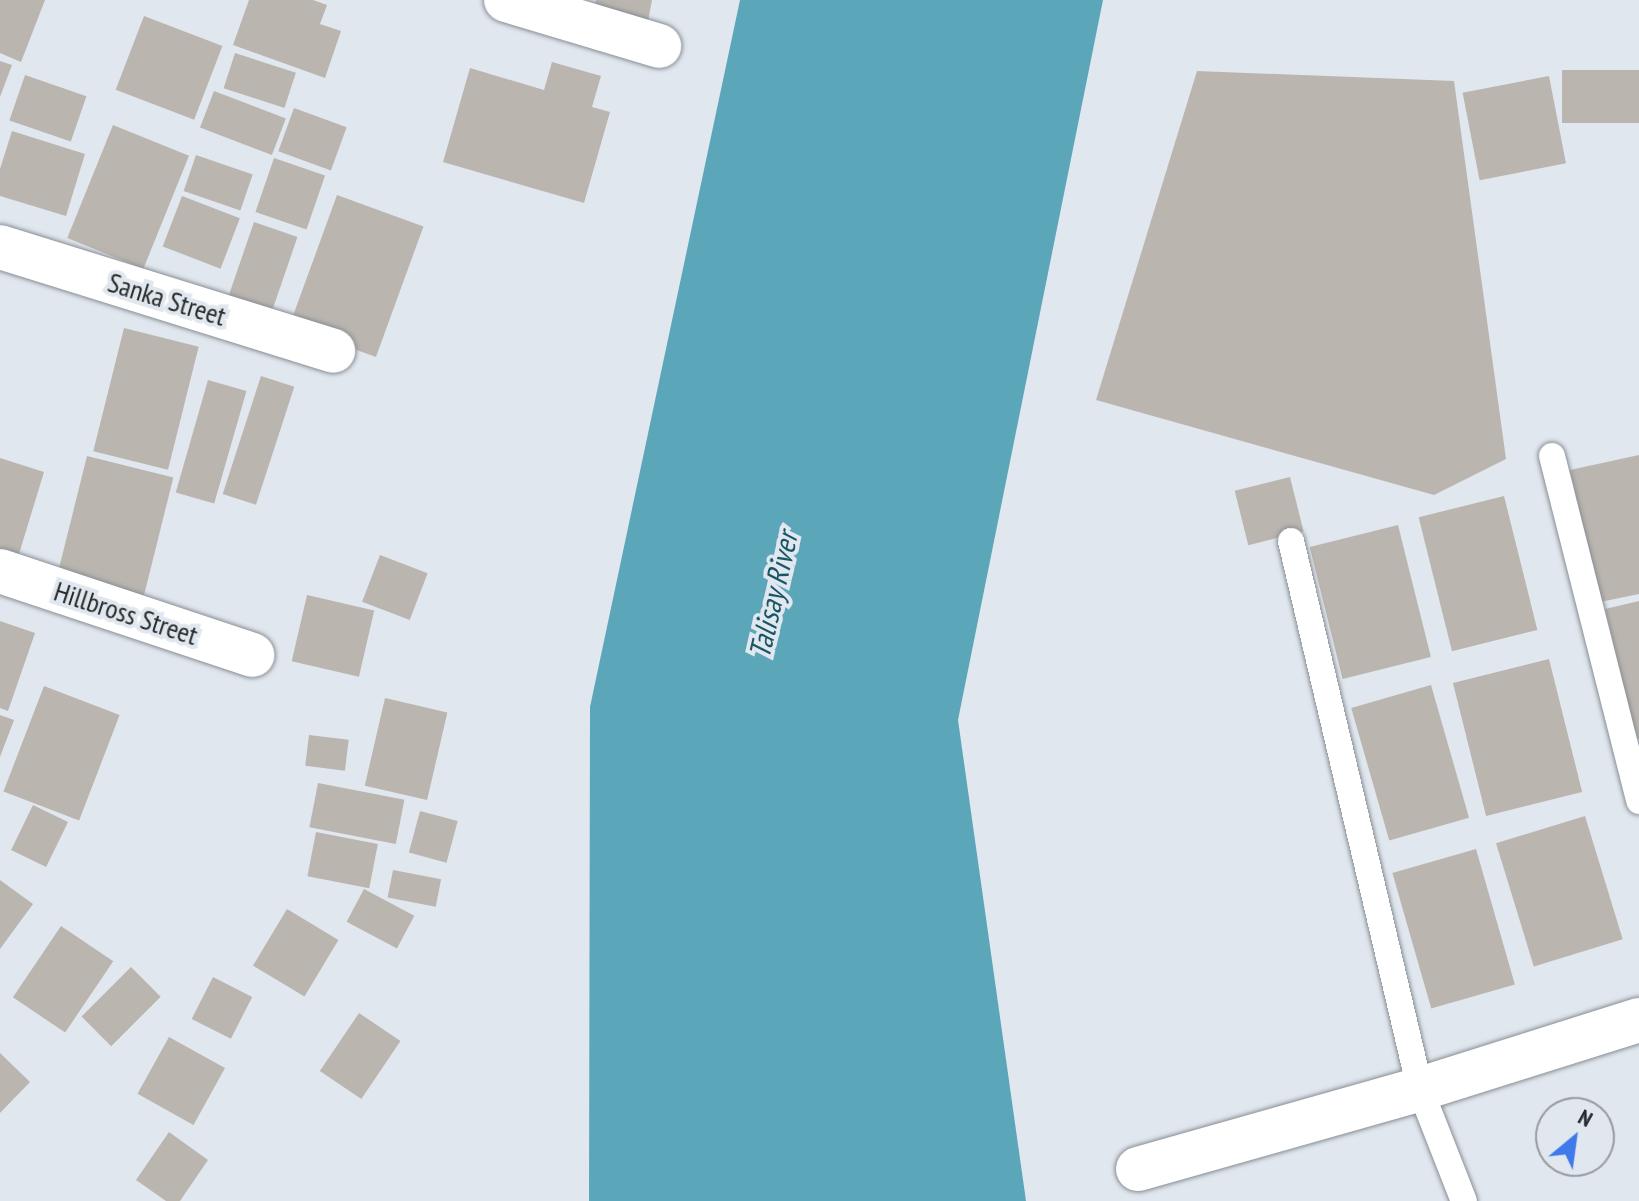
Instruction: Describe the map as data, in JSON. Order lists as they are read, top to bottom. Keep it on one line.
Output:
{"streets":{"street":["Sanka Street","Hillbross Street"]},"water":["Talisay River"],"north":"top right"}
